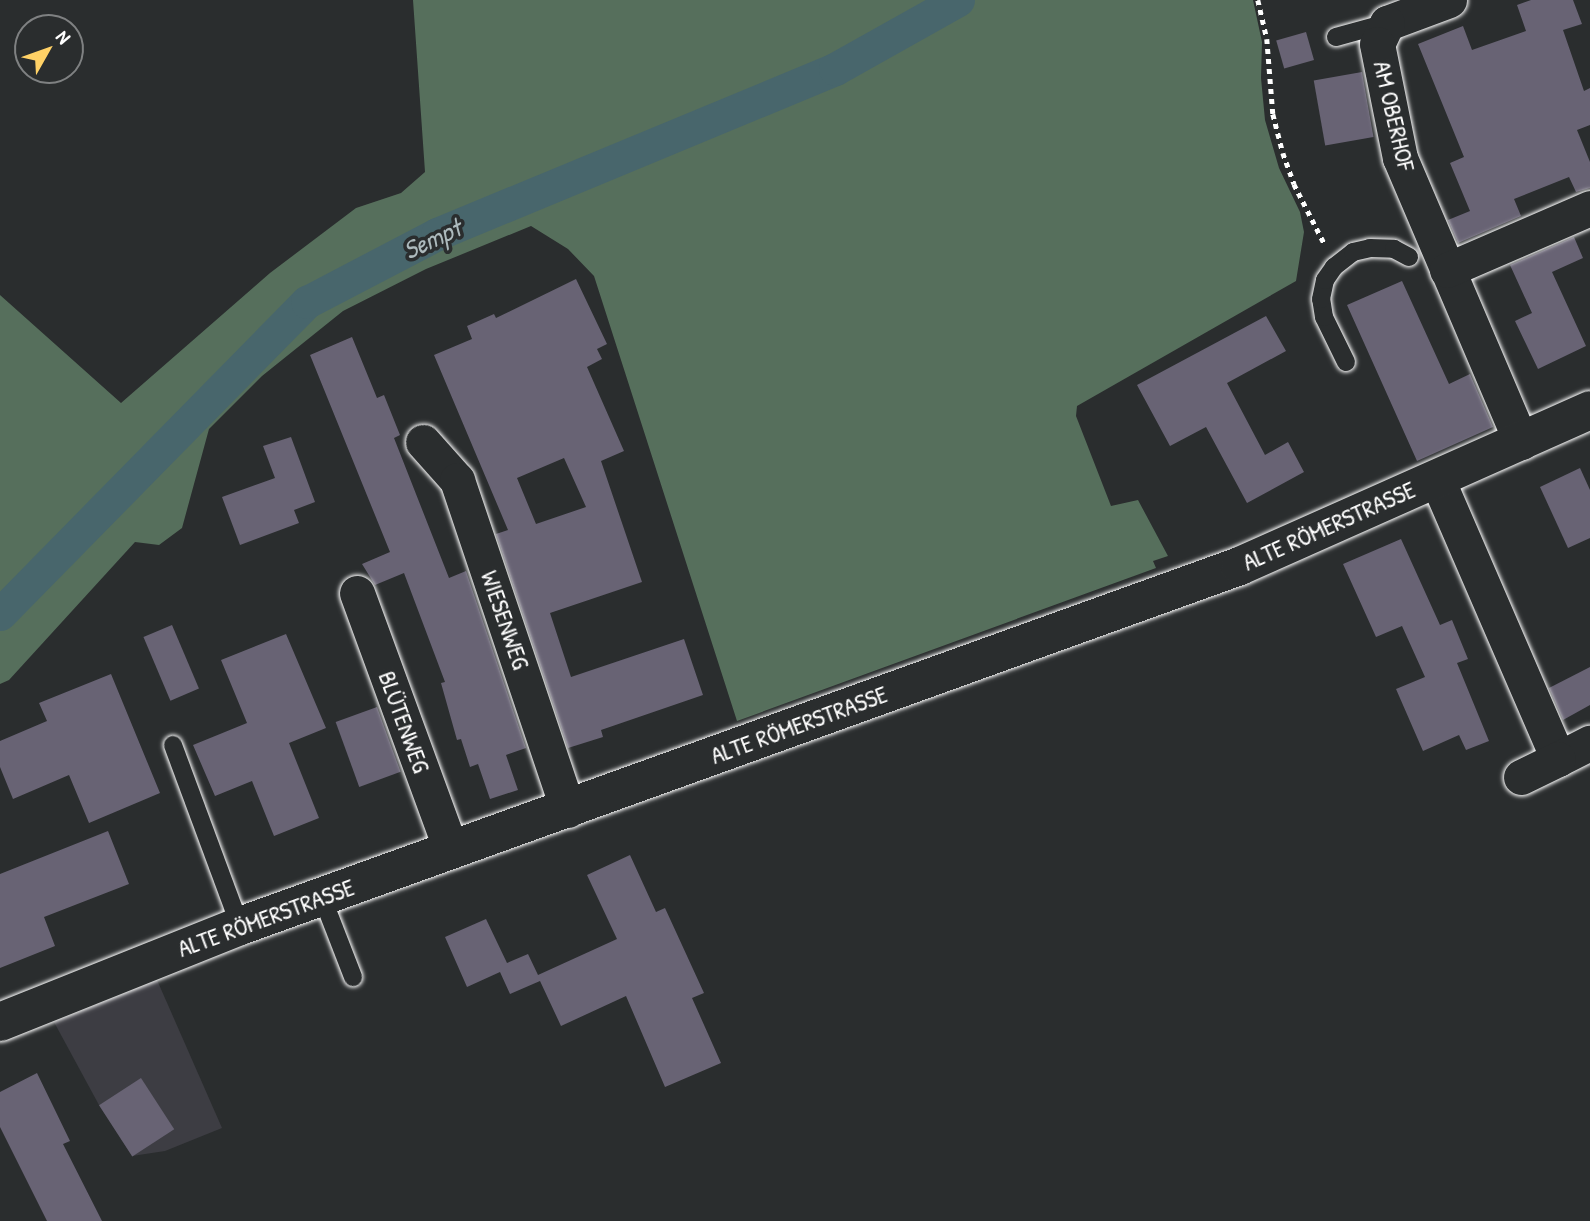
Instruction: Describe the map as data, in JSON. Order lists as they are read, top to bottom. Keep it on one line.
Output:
{"streets":{"main road":["ALTE RÖMERSTRASSE"],"street":["AM OBERHOF","WIESENWEG","BLÜTENWEG"]},"crossings":[["AM OBERHOF","ALTE RÖMERSTRASSE"],["ALTE RÖMERSTRASSE","WIESENWEG"],["ALTE RÖMERSTRASSE","BLÜTENWEG"]],"water":["Sempt"],"north":"top right"}
